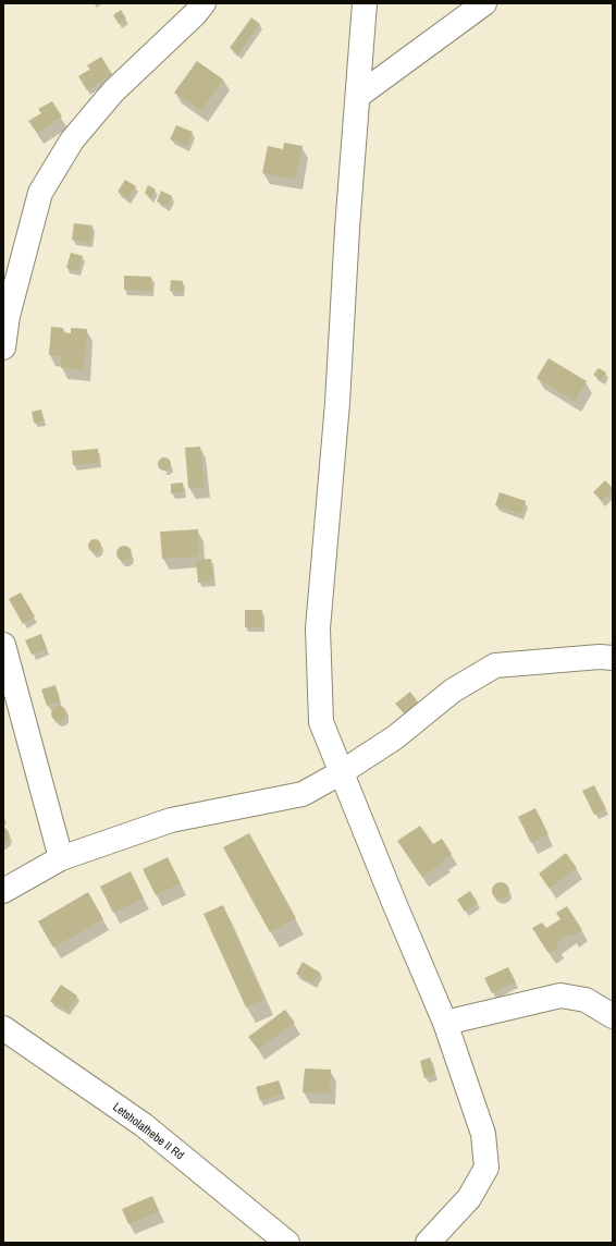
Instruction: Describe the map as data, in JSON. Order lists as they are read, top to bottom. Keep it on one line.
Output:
{"streets":{"street":["Letsholathebe II Rd"]}}
